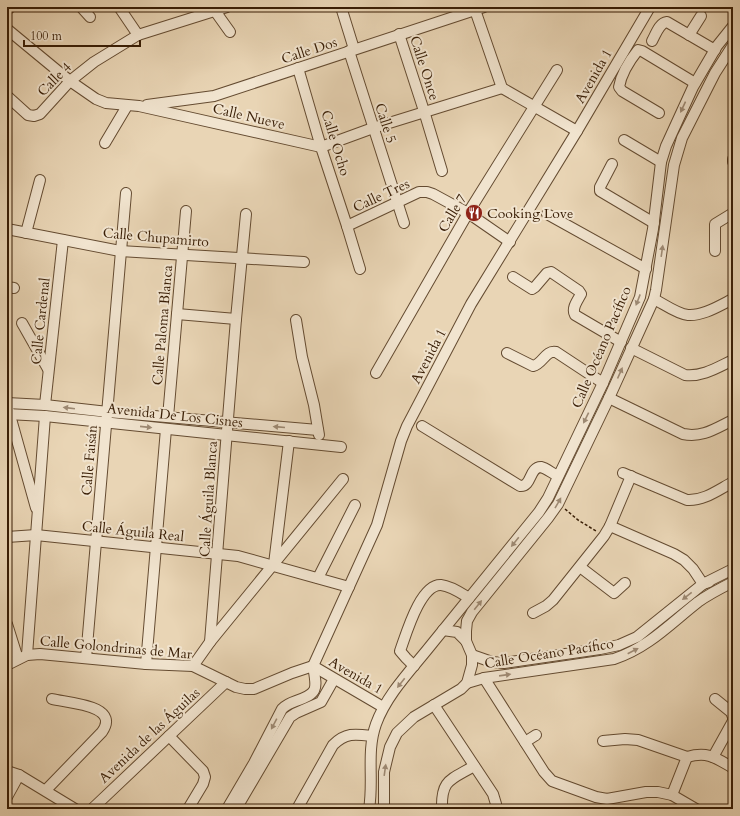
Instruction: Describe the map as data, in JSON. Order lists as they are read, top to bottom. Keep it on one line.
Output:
{"streets":{"street":["Calle Dos","Calle Once","Avenida 1","Calle 4","Calle Nueve","Calle 5","Calle Ocho","Calle Tres","Calle 7","Calle Chupamirto","Calle Cardenal","Calle Paloma Blanca","Calle Océano Pacífico","Avenida De Los Cisnes","Calle Faisán","Calle Águila Blanca","Calle Águila Real","Calle Golondrinas de Mar","Avenida de las Águilas"]},"crossings":[["Calle Dos","Calle Once"],["Calle Dos","Calle Nueve"],["Calle Dos","Calle 5"],["Calle Dos","Calle Ocho"],["Avenida 1","Calle Océano Pacífico"],["Avenida 1","Calle Águila Real"],["Avenida 1","Calle Golondrinas de Mar"],["Calle 4","Calle Nueve"],["Calle Nueve","Calle Ocho"],["Calle 5","Calle Tres"],["Calle Ocho","Calle Tres"],["Calle Tres","Calle 7"],["Calle Chupamirto","Calle Cardenal"],["Calle Chupamirto","Calle Paloma Blanca"],["Calle Chupamirto","Calle Faisán"],["Calle Chupamirto","Calle Águila Blanca"],["Calle Cardenal","Avenida De Los Cisnes"],["Calle Paloma Blanca","Avenida De Los Cisnes"],["Avenida De Los Cisnes","Calle Faisán"],["Avenida De Los Cisnes","Calle Águila Blanca"],["Calle Faisán","Calle Águila Real"],["Calle Faisán","Calle Golondrinas de Mar"],["Calle Águila Blanca","Calle Águila Real"],["Calle Golondrinas de Mar","Avenida de las Águilas"]],"places":{"restaurant":["Cooking Love"]},"scale_bar":"100 m"}
